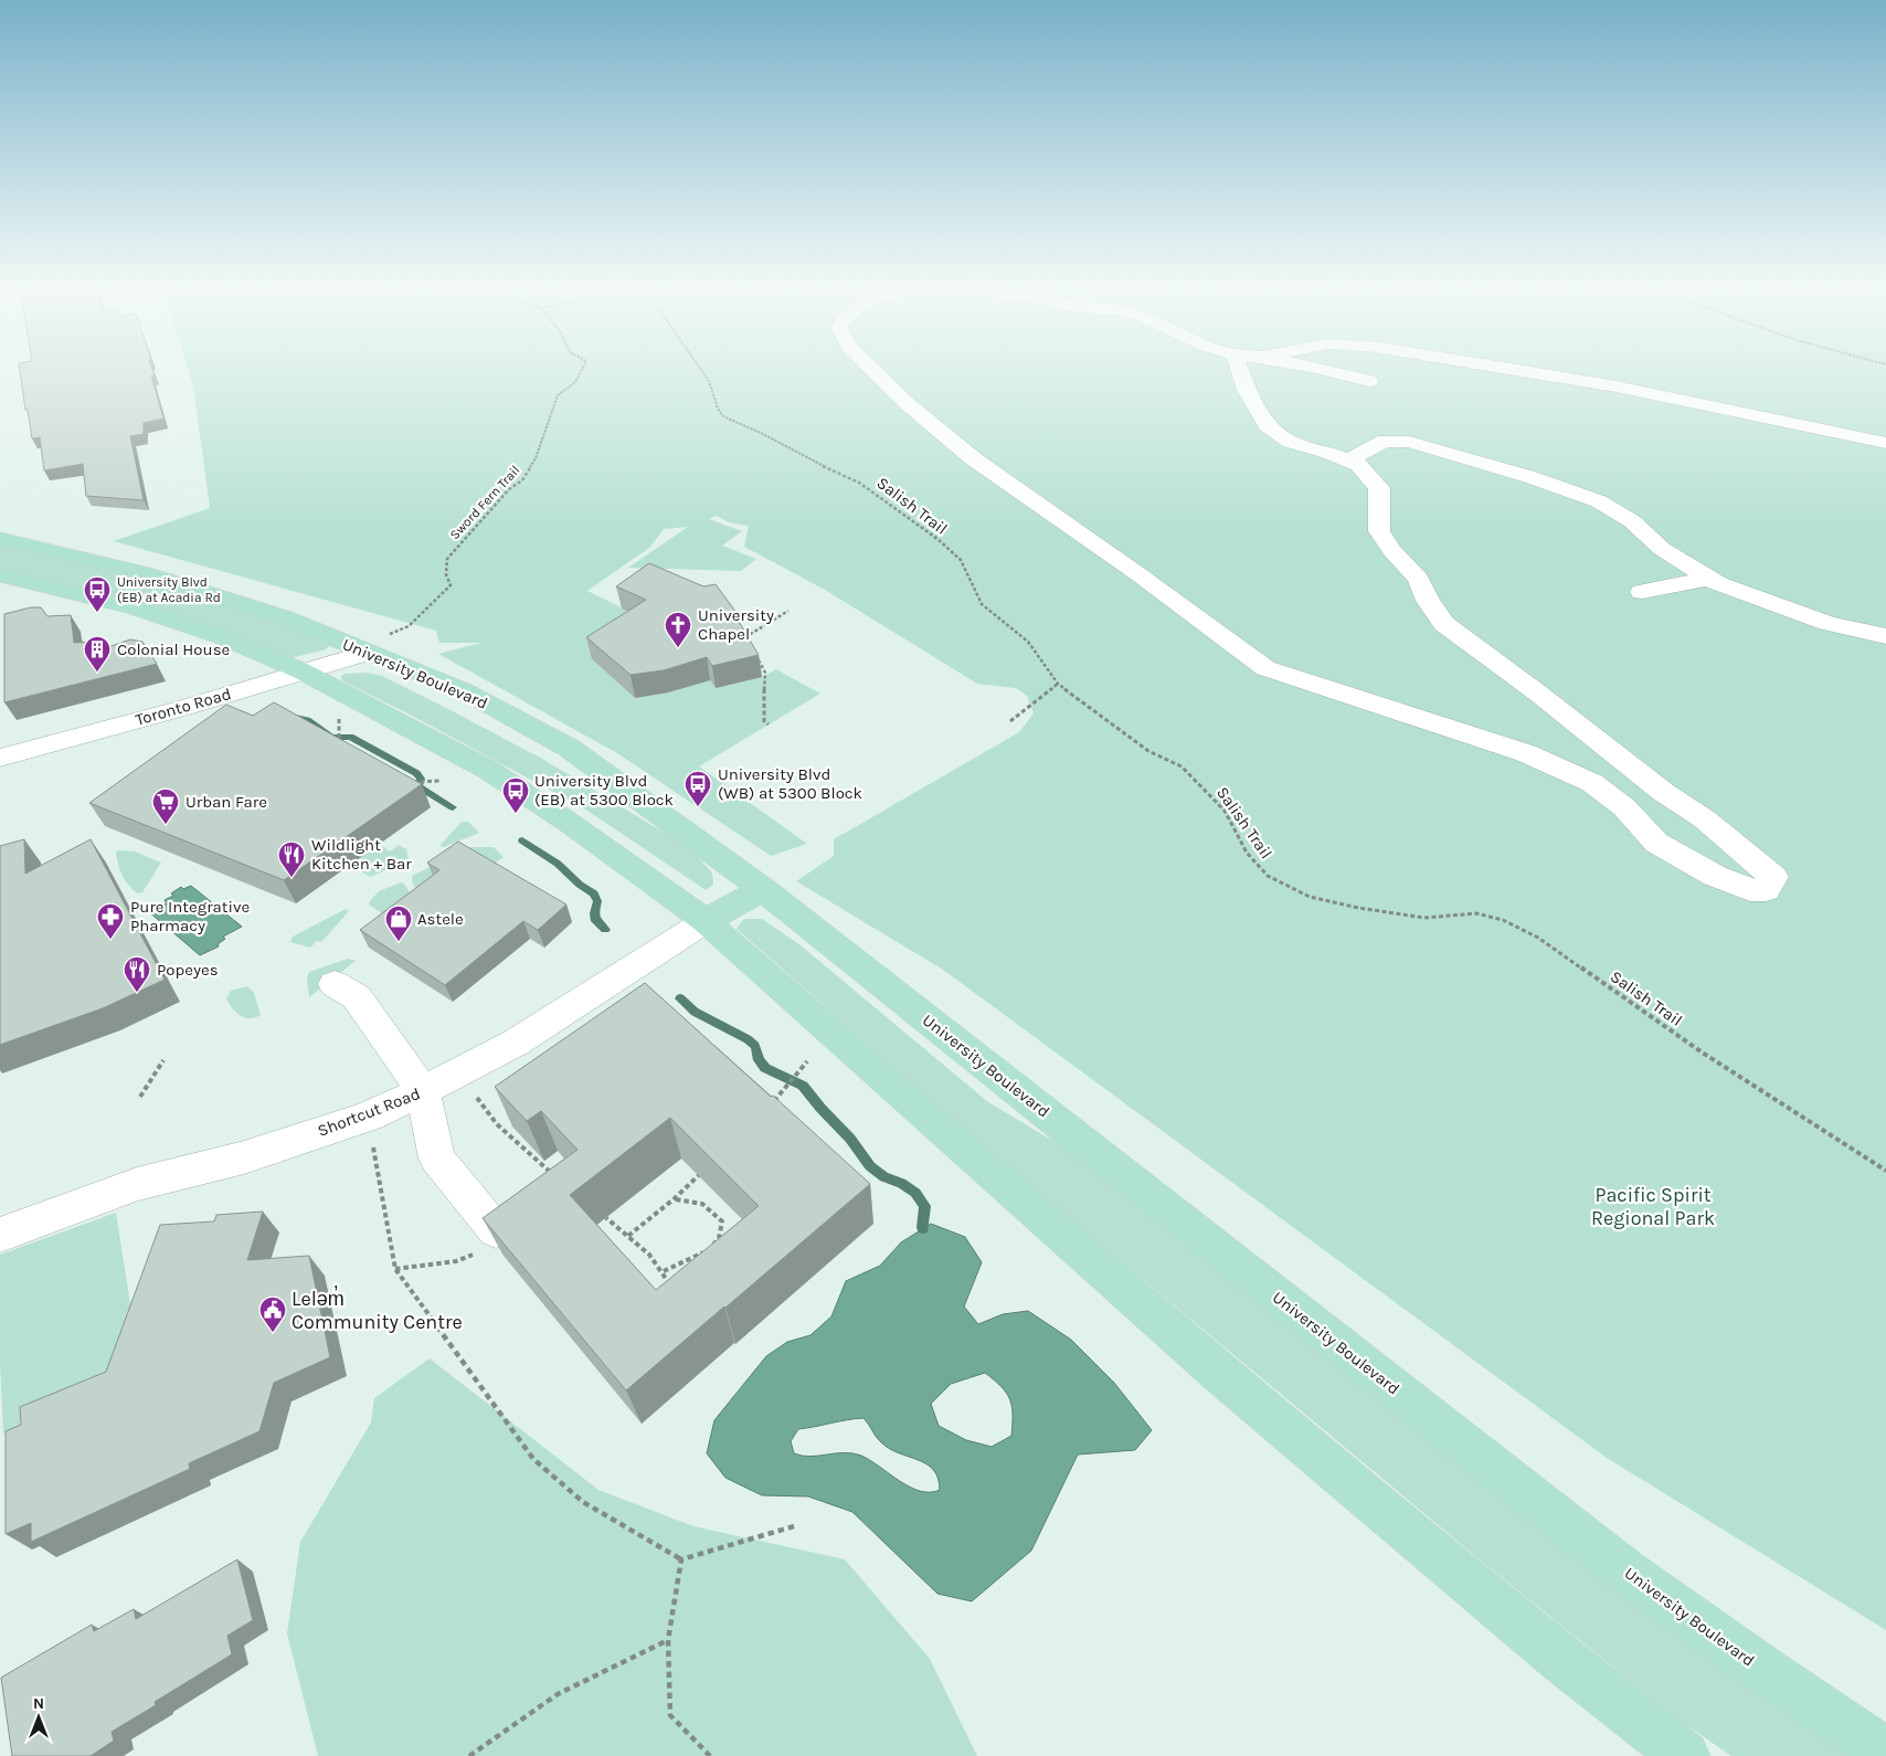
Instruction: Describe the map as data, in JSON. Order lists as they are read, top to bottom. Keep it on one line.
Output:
{"streets":{"main road":["University Boulevard"],"street":["Toronto Road","Shortcut Road"],"path":["Sword Fern Trail","Salish Trail"]},"crossings":[["Sword Fern Trail","University Boulevard"],["Sword Fern Trail","Toronto Road"],["University Boulevard","Toronto Road"]],"parks":["Pacific Spirit Regional Park"],"places":{"bus stop":["University Blvd (EB) at Acadia Rd","University Blvd (WB) at 5300 Block","University Blvd (EB) at 5300 Block"],"church":["University Chapel"],"building":["Colonial House"],"supermarket":["Urban Fare"],"restaurant":["Wildlight Kitchen + Bar","Popeyes"],"pharmacy":["Pure Integrative Pharmacy"],"shop":["Astele"],"public building":["Leləm̓ Community Centre"]},"north":"top"}
